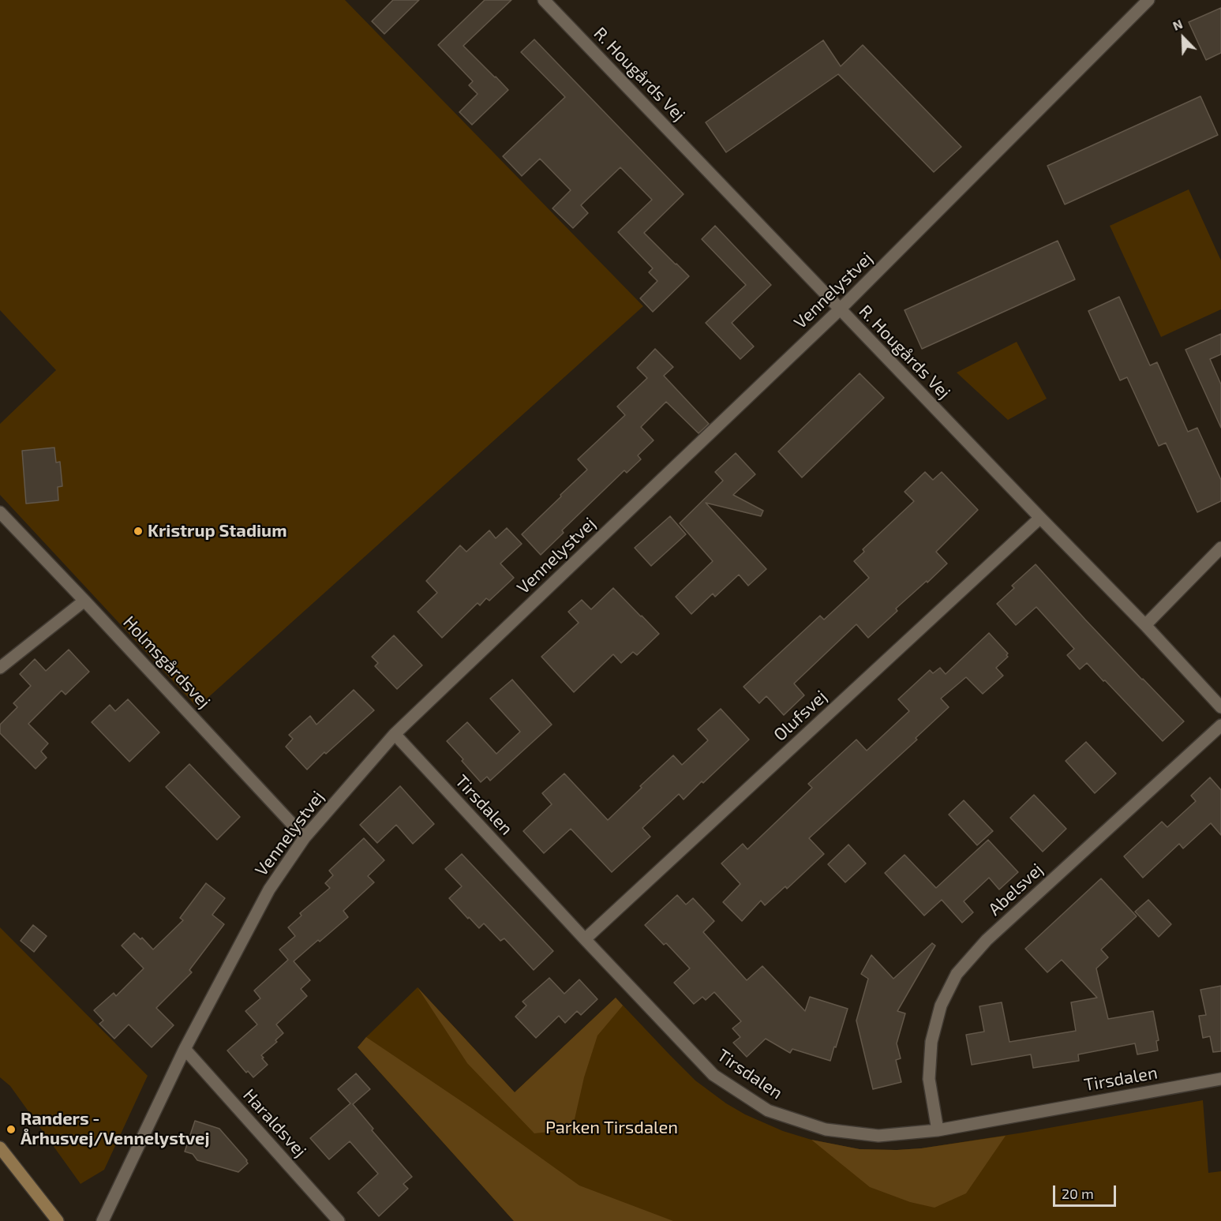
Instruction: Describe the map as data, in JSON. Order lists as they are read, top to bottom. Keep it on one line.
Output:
{"streets":{"street":["R. Hougårds Vej","Vennelystvej","Holmsgårdsvej","Olufsvej","Tirsdalen","Abelsvej","Haraldsvej"]},"crossings":[["R. Hougårds Vej","Vennelystvej"],["R. Hougårds Vej","Olufsvej"],["Vennelystvej","Holmsgårdsvej"],["Vennelystvej","Tirsdalen"],["Vennelystvej","Haraldsvej"],["Olufsvej","Tirsdalen"],["Tirsdalen","Abelsvej"]],"parks":["Parken Tirsdalen"],"places":["Kristrup Stadium","Randers - Århusvej/Vennelystvej"],"scale_bar":"20 m","north":"top left"}
